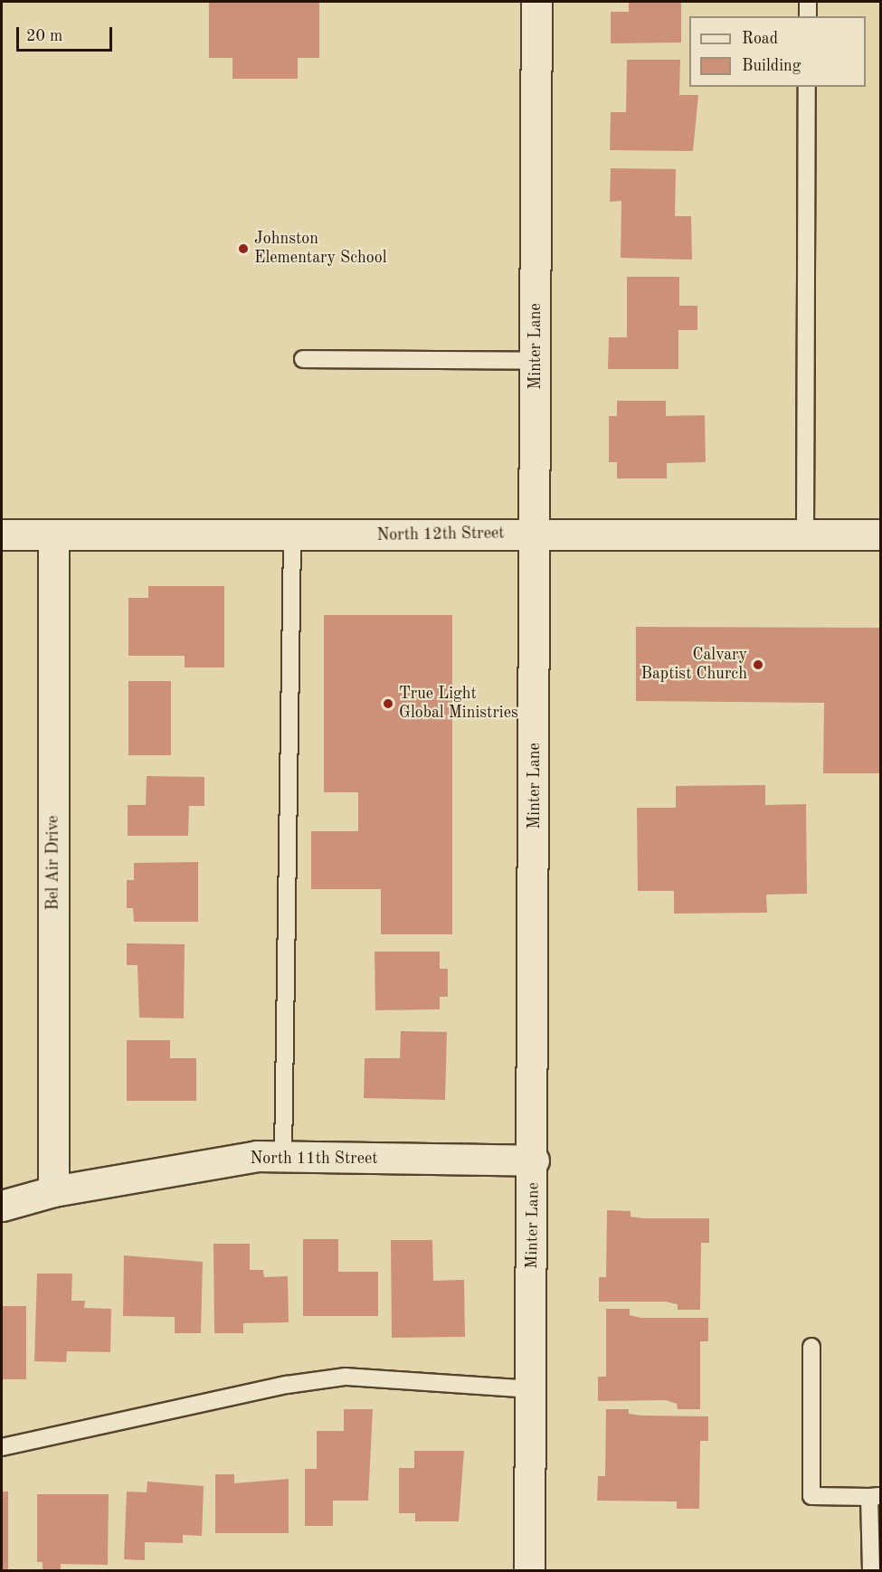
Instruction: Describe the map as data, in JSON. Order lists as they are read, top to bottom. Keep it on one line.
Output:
{"streets":{"street":["Minter Lane","North 12th Street","Bel Air Drive","North 11th Street"]},"crossings":[["Minter Lane","North 12th Street"],["Minter Lane","North 11th Street"],["North 12th Street","Bel Air Drive"],["Bel Air Drive","North 11th Street"]],"places":["Johnston Elementary School","Calvary Baptist Church","True Light Global Ministries"],"legend":["Road","Building"],"scale_bar":"20 m"}
